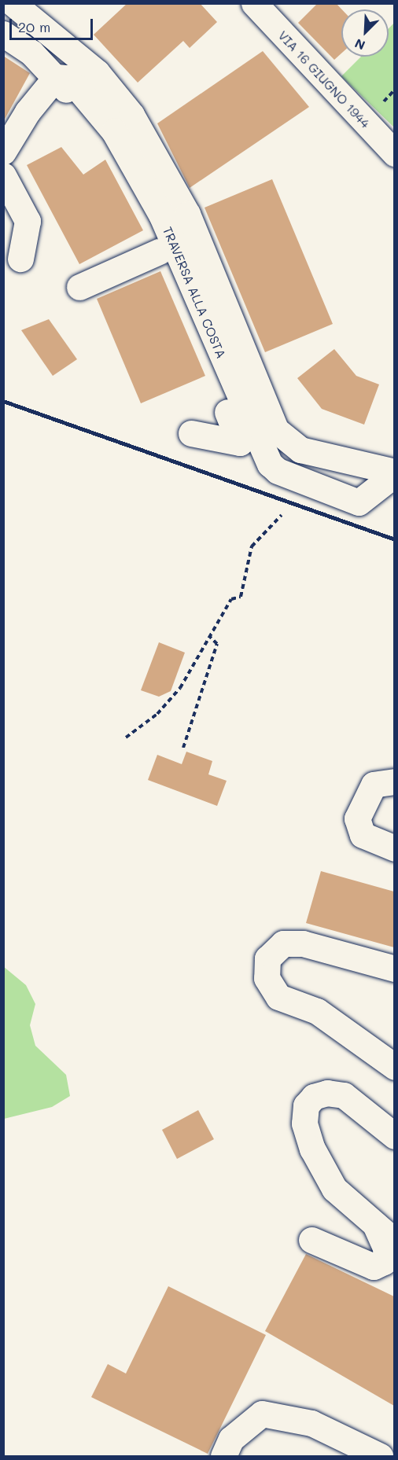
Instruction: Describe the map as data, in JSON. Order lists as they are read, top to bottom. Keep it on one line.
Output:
{"streets":{"street":["VIA 16 GIUGNO 1944","TRAVERSA ALLA COSTA"]},"scale_bar":"20 m","north":"bottom left"}
